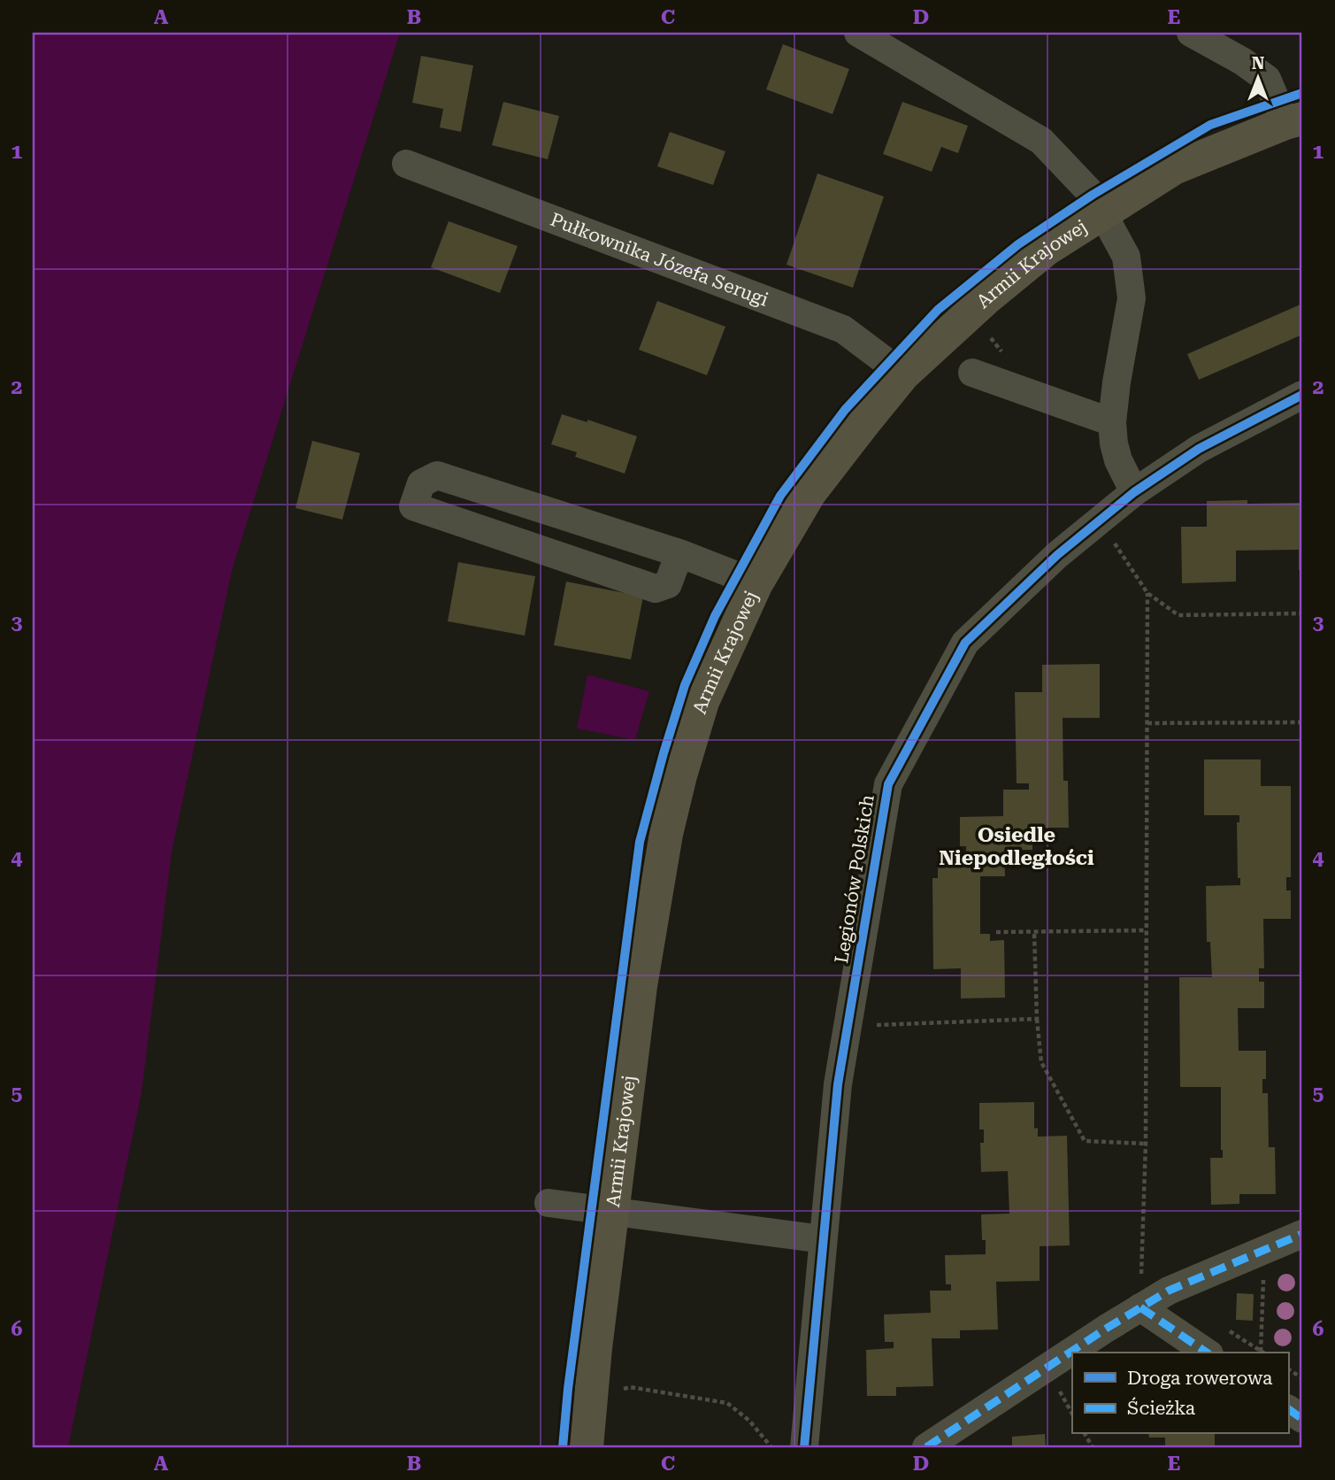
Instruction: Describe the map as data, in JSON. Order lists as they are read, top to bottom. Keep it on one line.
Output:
{"streets":{"main road":["Armii Krajowej"],"street":["Pułkownika Józefa Serugi","Legionów Polskich"]},"crossings":[["Pułkownika Józefa Serugi","Armii Krajowej"]],"districts":["Osiedle Niepodległości"],"legend":["Droga rowerowa","Ścieżka"],"north":"top","grid":{"columns":["A","B","C","D","E"],"rows":["1","2","3","4","5","6"]}}
